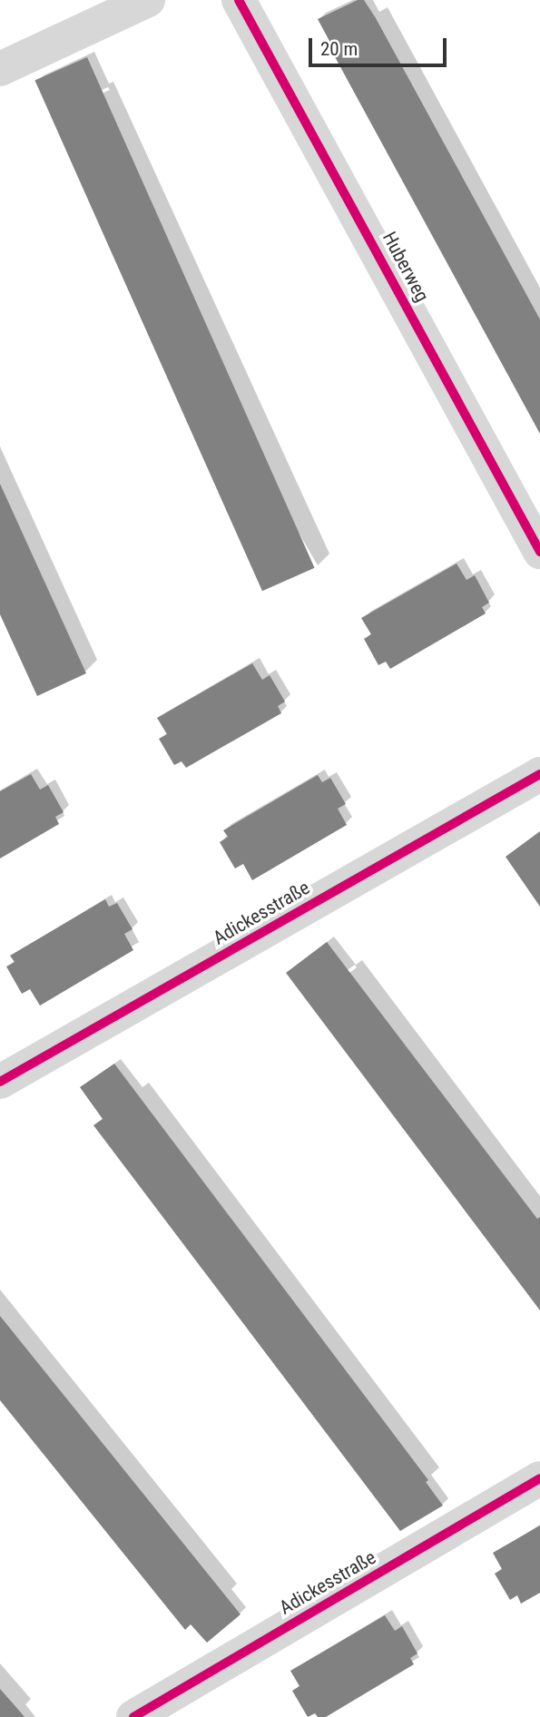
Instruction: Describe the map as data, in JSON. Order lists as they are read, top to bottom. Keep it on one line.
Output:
{"streets":{"street":["Huberweg","Adickesstraße"]},"scale_bar":"20 m"}
